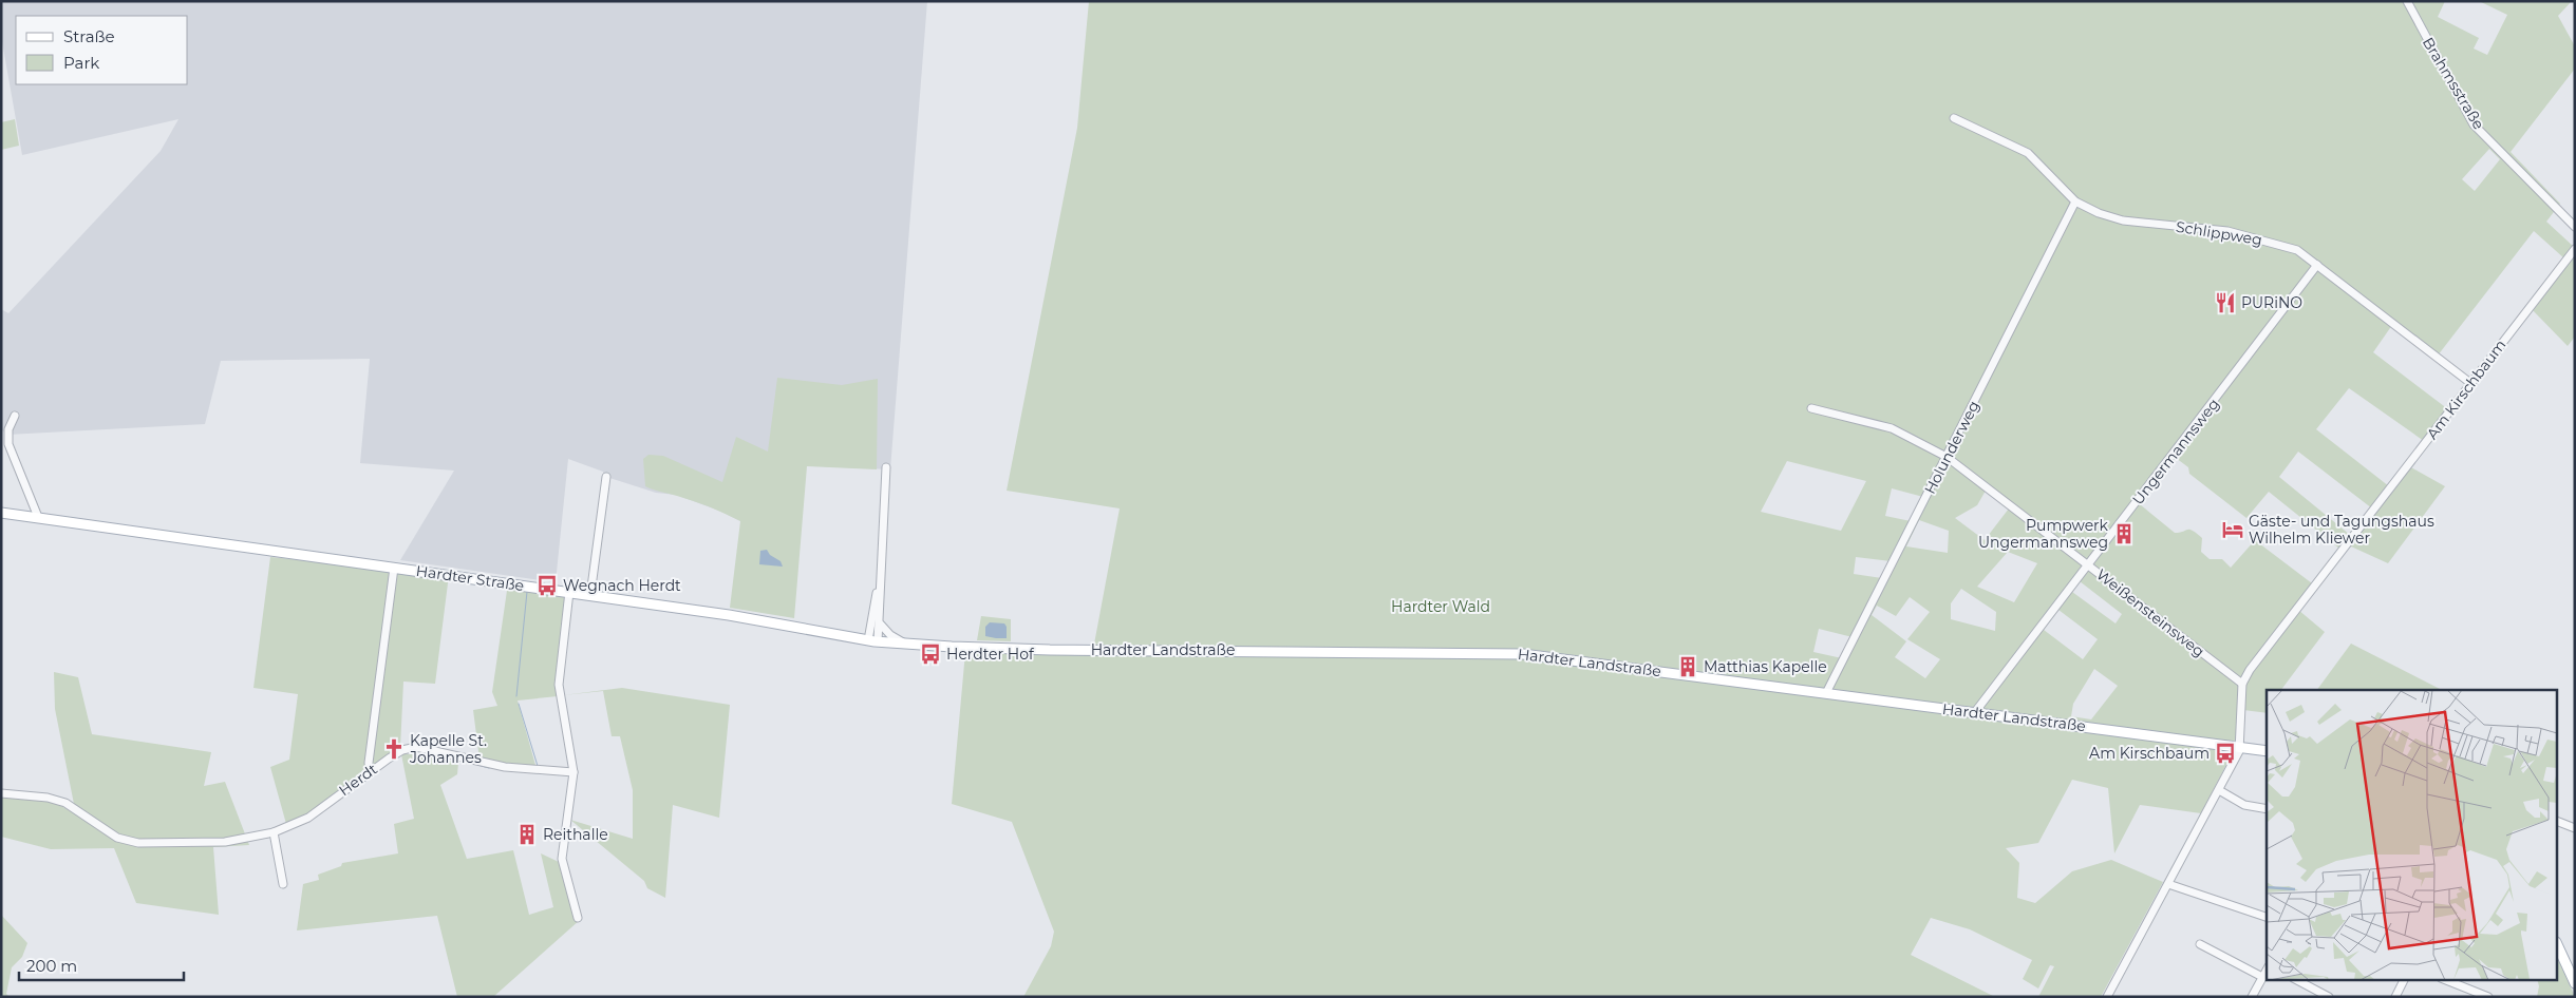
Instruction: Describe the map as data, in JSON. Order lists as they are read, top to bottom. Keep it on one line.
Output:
{"streets":{"main road":["Hardter Straße","Hardter Landstraße"],"street":["Brahmsstraße","Schlippweg","Am Kirschbaum","Holunderweg","Ungermannsweg","Weißensteinsweg","Herdt"]},"crossings":[["Schlippweg","Am Kirschbaum"],["Schlippweg","Holunderweg"],["Schlippweg","Ungermannsweg"],["Am Kirschbaum","Weißensteinsweg"],["Holunderweg","Weißensteinsweg"],["Holunderweg","Hardter Landstraße"],["Ungermannsweg","Weißensteinsweg"],["Ungermannsweg","Hardter Landstraße"],["Hardter Straße","Hardter Landstraße"]],"parks":["Hardter Wald"],"places":{"restaurant":["PURiNO"],"hotel":["Gäste- und Tagungshaus Wilhelm Kliewer"],"building":["Pumpwerk Ungermannsweg","Matthias Kapelle","Reithalle"],"bus stop":["Wegnach Herdt","Herdter Hof","Am Kirschbaum"],"church":["Kapelle St. Johannes"]},"legend":["Straße","Park"],"scale_bar":"200 m"}
